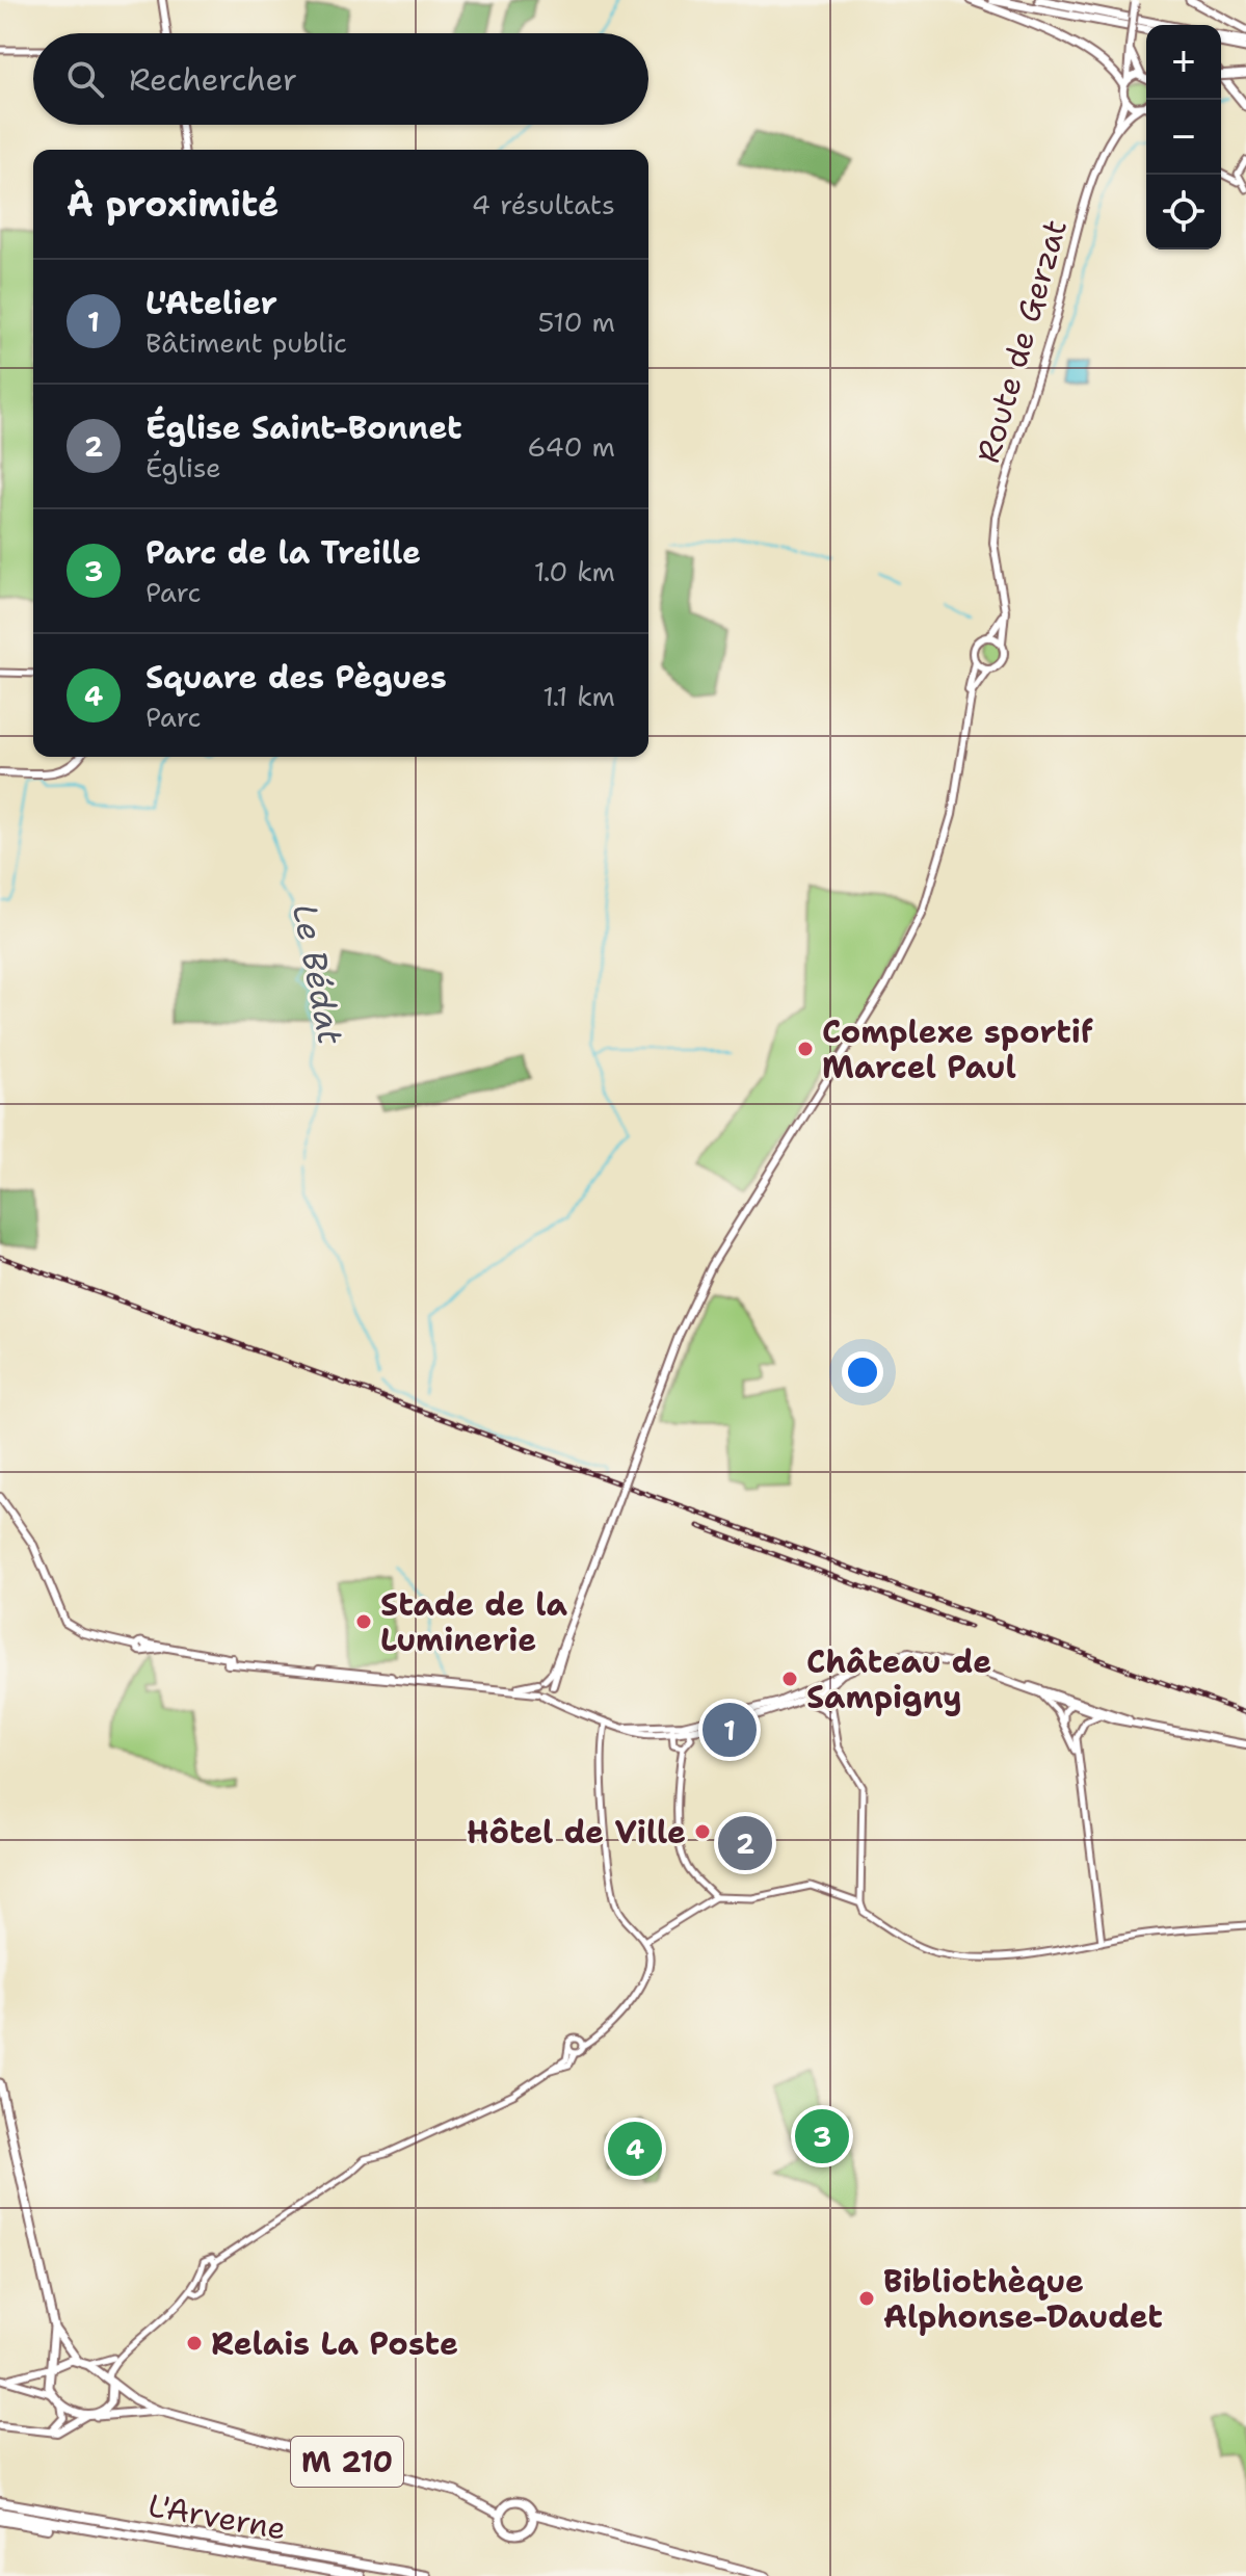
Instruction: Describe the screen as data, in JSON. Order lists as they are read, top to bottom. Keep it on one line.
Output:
{"streets":{"highway":["L'Arverne"],"main road":["Route de Gerzat","M 210"]},"water":["Le Bédat"],"places":["Complexe sportif Marcel Paul","Stade de la Luminerie","Château de Sampigny","Hôtel de Ville","Bibliothèque Alphonse-Daudet","Relais La Poste"],"page":{"map_buttons":["+","−"],"search":"Rechercher","heading":["À proximité","4 résultats"],"list":[{"mark":"1","name":"L'Atelier","note":"Bâtiment public","value":"510 m"},{"mark":"2","name":"Église Saint-Bonnet","note":"Église","value":"640 m"},{"mark":"3","name":"Parc de la Treille","note":"Parc","value":"1.0 km"},{"mark":"4","name":"Square des Pègues","note":"Parc","value":"1.1 km"}],"pins":["1","2","3","4"]}}
